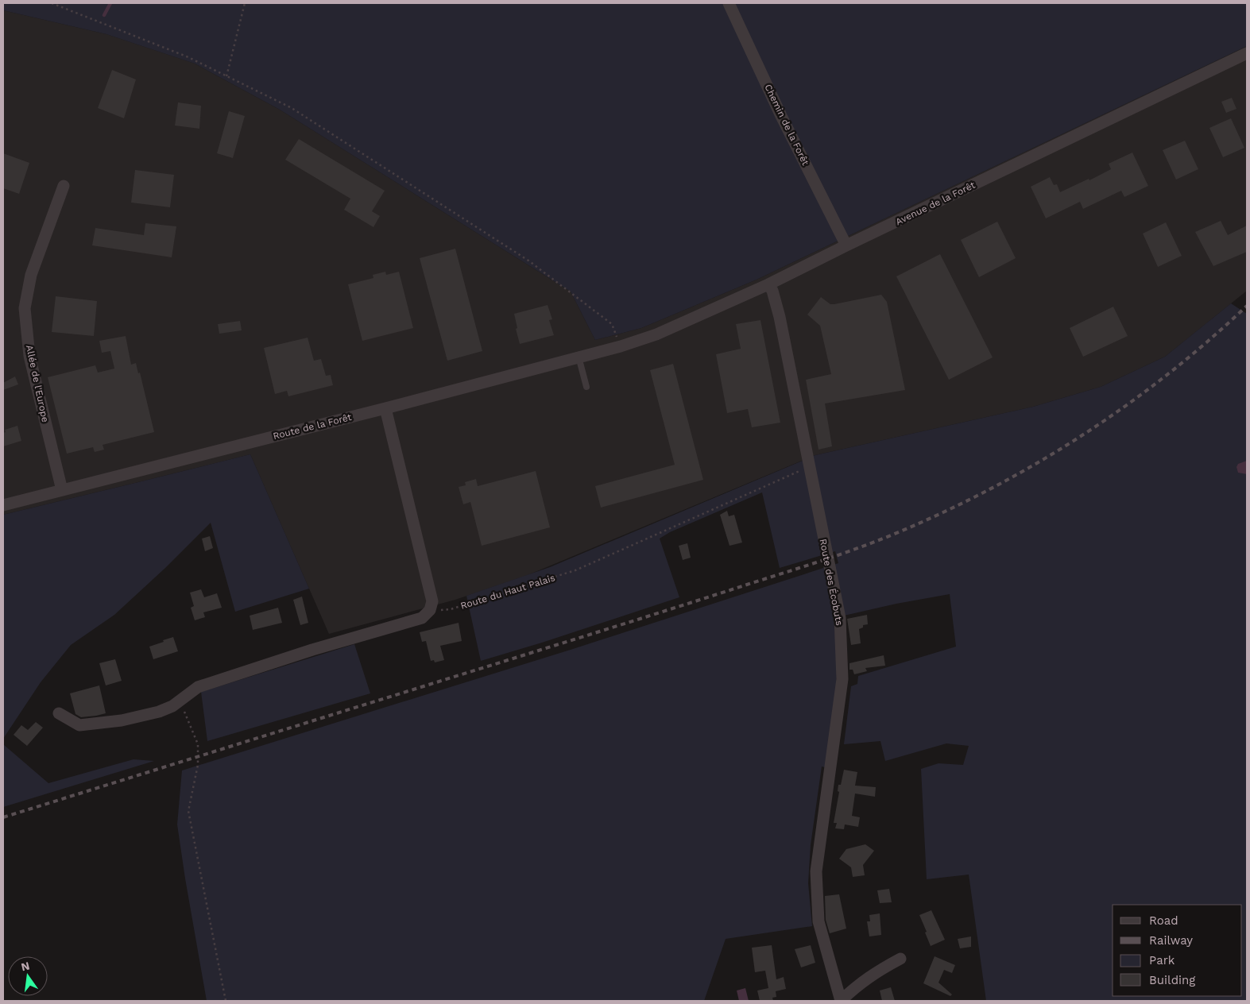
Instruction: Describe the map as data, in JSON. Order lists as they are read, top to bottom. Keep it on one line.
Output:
{"streets":{"street":["Chemin de la Forêt","Avenue de la Forêt","Allée de l'Europe","Route de la Forêt","Route des Écobuts"],"path":["Route du Haut Palais"]},"crossings":[["Chemin de la Forêt","Avenue de la Forêt"],["Avenue de la Forêt","Route de la Forêt"],["Avenue de la Forêt","Route des Écobuts"],["Allée de l'Europe","Route de la Forêt"],["Route des Écobuts","Route du Haut Palais"]],"legend":["Road","Railway","Park","Building"],"north":"top"}
